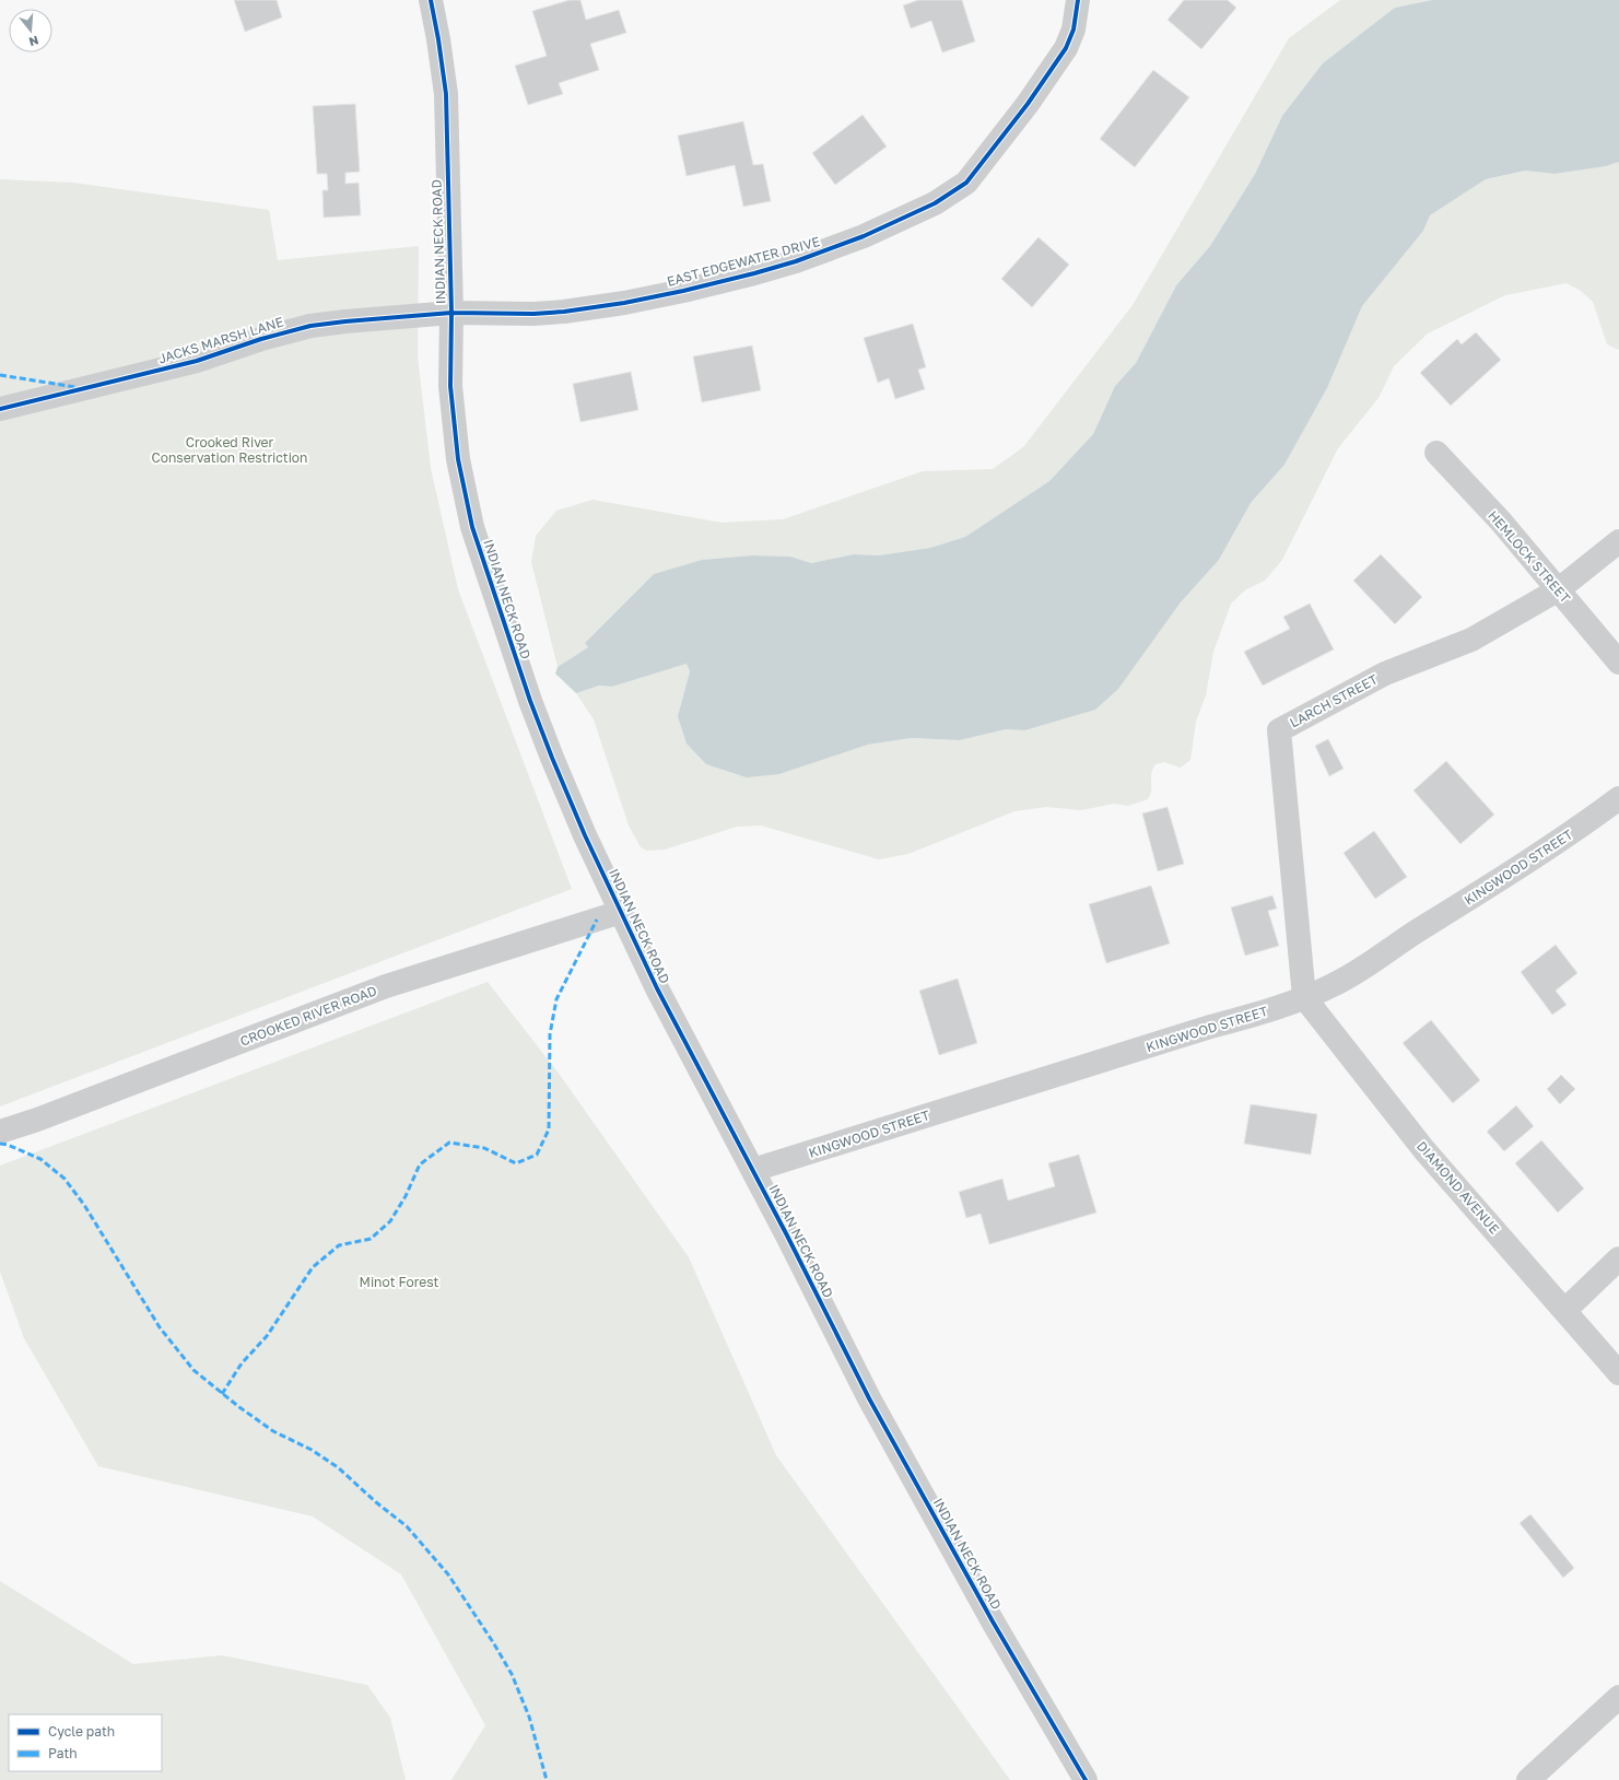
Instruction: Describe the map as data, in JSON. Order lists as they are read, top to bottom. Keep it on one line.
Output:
{"streets":{"street":["INDIAN NECK ROAD","EAST EDGEWATER DRIVE","JACKS MARSH LANE","HEMLOCK STREET","LARCH STREET","KINGWOOD STREET","CROOKED RIVER ROAD","DIAMOND AVENUE"]},"crossings":[["INDIAN NECK ROAD","EAST EDGEWATER DRIVE"],["INDIAN NECK ROAD","JACKS MARSH LANE"],["INDIAN NECK ROAD","KINGWOOD STREET"],["INDIAN NECK ROAD","CROOKED RIVER ROAD"],["EAST EDGEWATER DRIVE","JACKS MARSH LANE"],["HEMLOCK STREET","LARCH STREET"],["LARCH STREET","KINGWOOD STREET"],["LARCH STREET","DIAMOND AVENUE"],["KINGWOOD STREET","DIAMOND AVENUE"]],"parks":["Crooked River Conservation Restriction","Minot Forest"],"legend":["Cycle path","Path"],"north":"bottom"}
